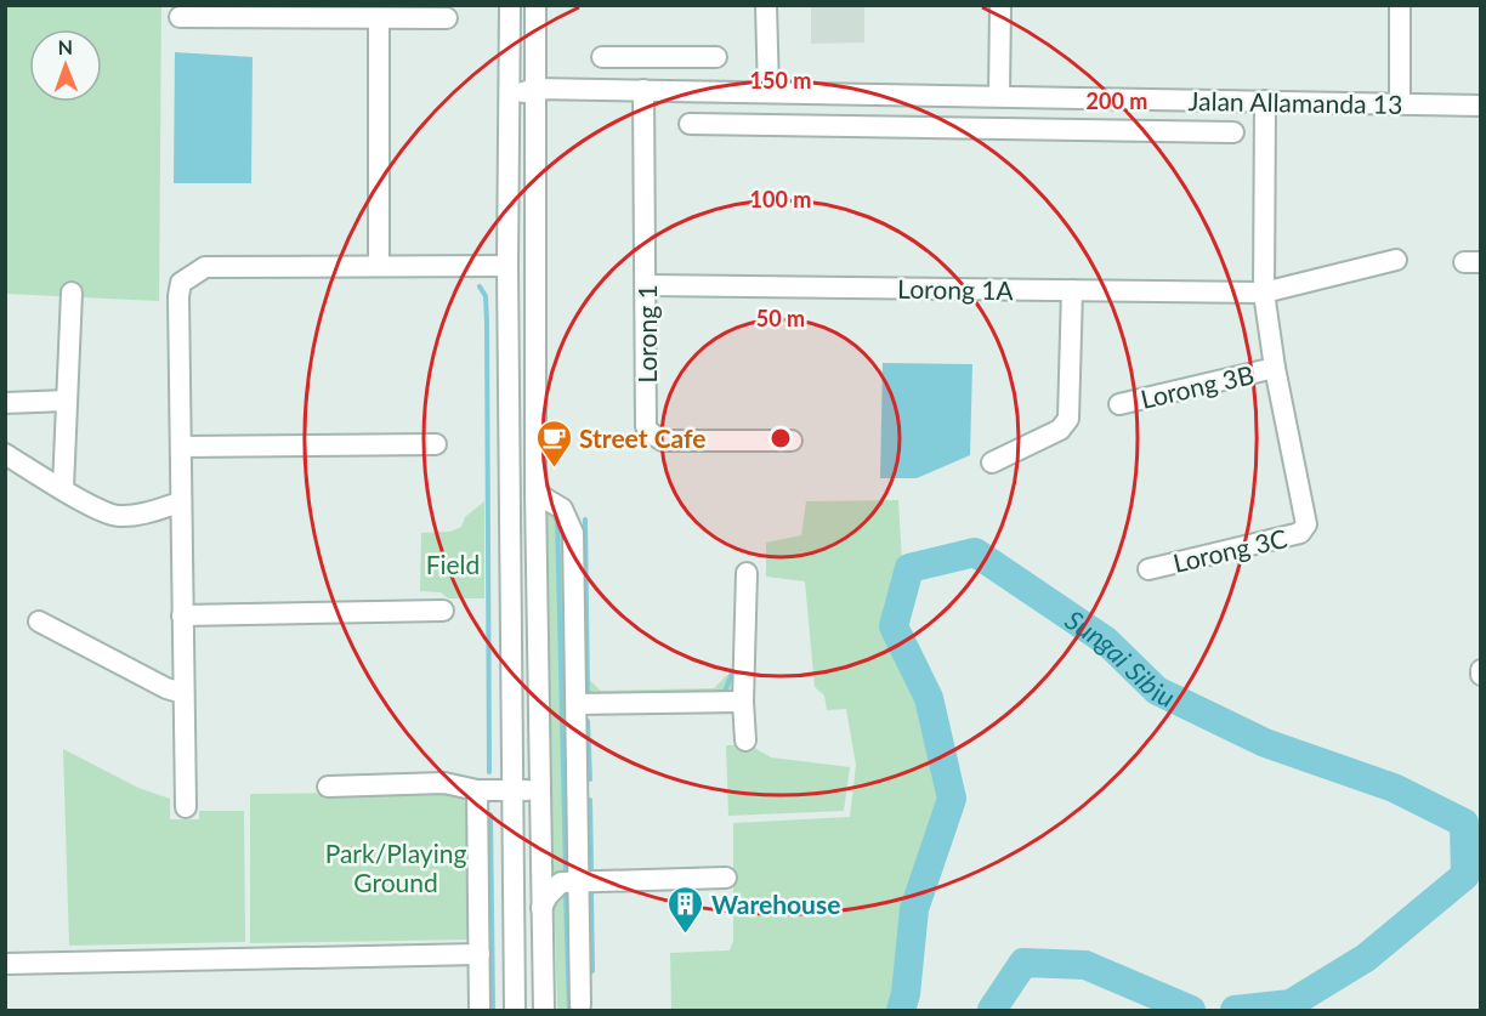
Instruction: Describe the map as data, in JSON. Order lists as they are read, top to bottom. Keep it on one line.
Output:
{"streets":{"street":["Jalan Allamanda 13","Lorong 1A","Lorong 1","Lorong 3B","Lorong 3C"]},"crossings":[["Jalan Allamanda 13","Lorong 1"],["Lorong 1A","Lorong 1"],["Lorong 3B","Lorong 3C"]],"water":["Sungai Sibiu"],"parks":["Field","Park/Playing Ground"],"places":{"cafe":["Street Cafe"],"building":["Warehouse"]},"north":"top","rings":["150 m","200 m","100 m","50 m"]}
